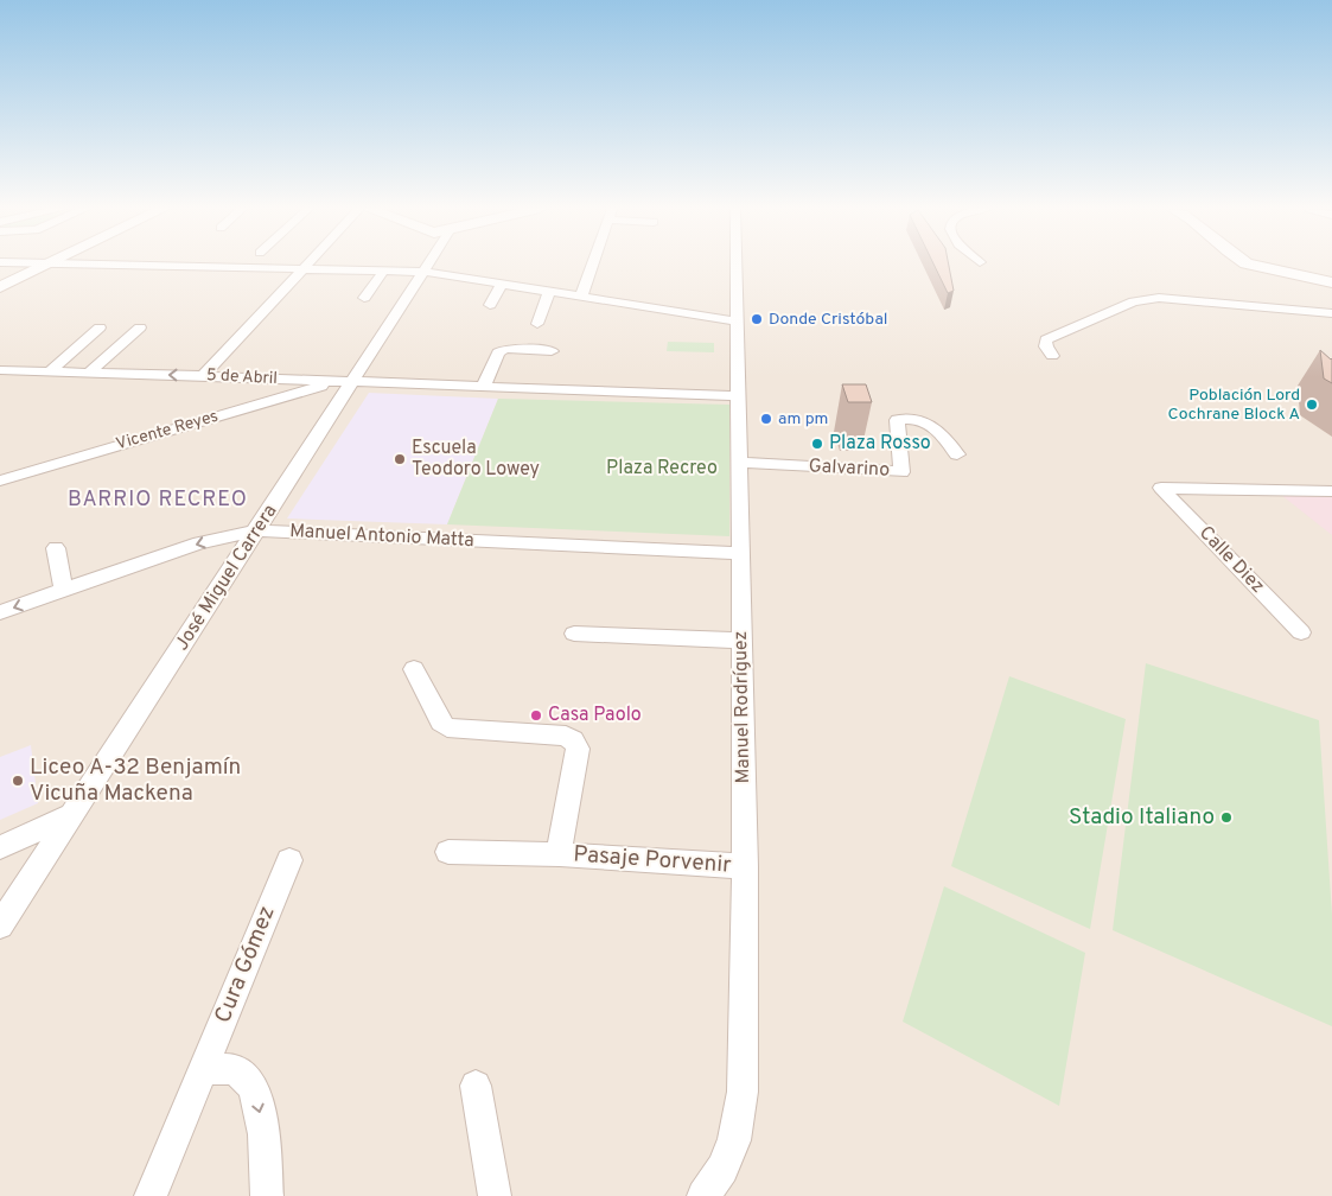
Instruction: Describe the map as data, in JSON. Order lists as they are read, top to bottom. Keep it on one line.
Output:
{"streets":{"street":["5 de Abril","Vicente Reyes","Galvarino","Manuel Antonio Matta","Calle Diez","José Miguel Carrera","Manuel Rodríguez","Pasaje Porvenir","Cura Gómez"]},"crossings":[["5 de Abril","Vicente Reyes"],["5 de Abril","José Miguel Carrera"],["5 de Abril","Manuel Rodríguez"],["Vicente Reyes","José Miguel Carrera"],["Galvarino","Manuel Rodríguez"],["Manuel Antonio Matta","José Miguel Carrera"],["Manuel Antonio Matta","Manuel Rodríguez"],["Manuel Rodríguez","Pasaje Porvenir"]],"one_way":["Manuel Antonio Matta"],"districts":["BARRIO RECREO"],"parks":["Plaza Recreo"],"places":["Donde Cristóbal","Población Lord Cochrane Block A","am pm","Plaza Rosso","Escuela Teodoro Lowey","Casa Paolo","Liceo A-32 Benjamín Vicuña Mackena","Stadio Italiano"]}
